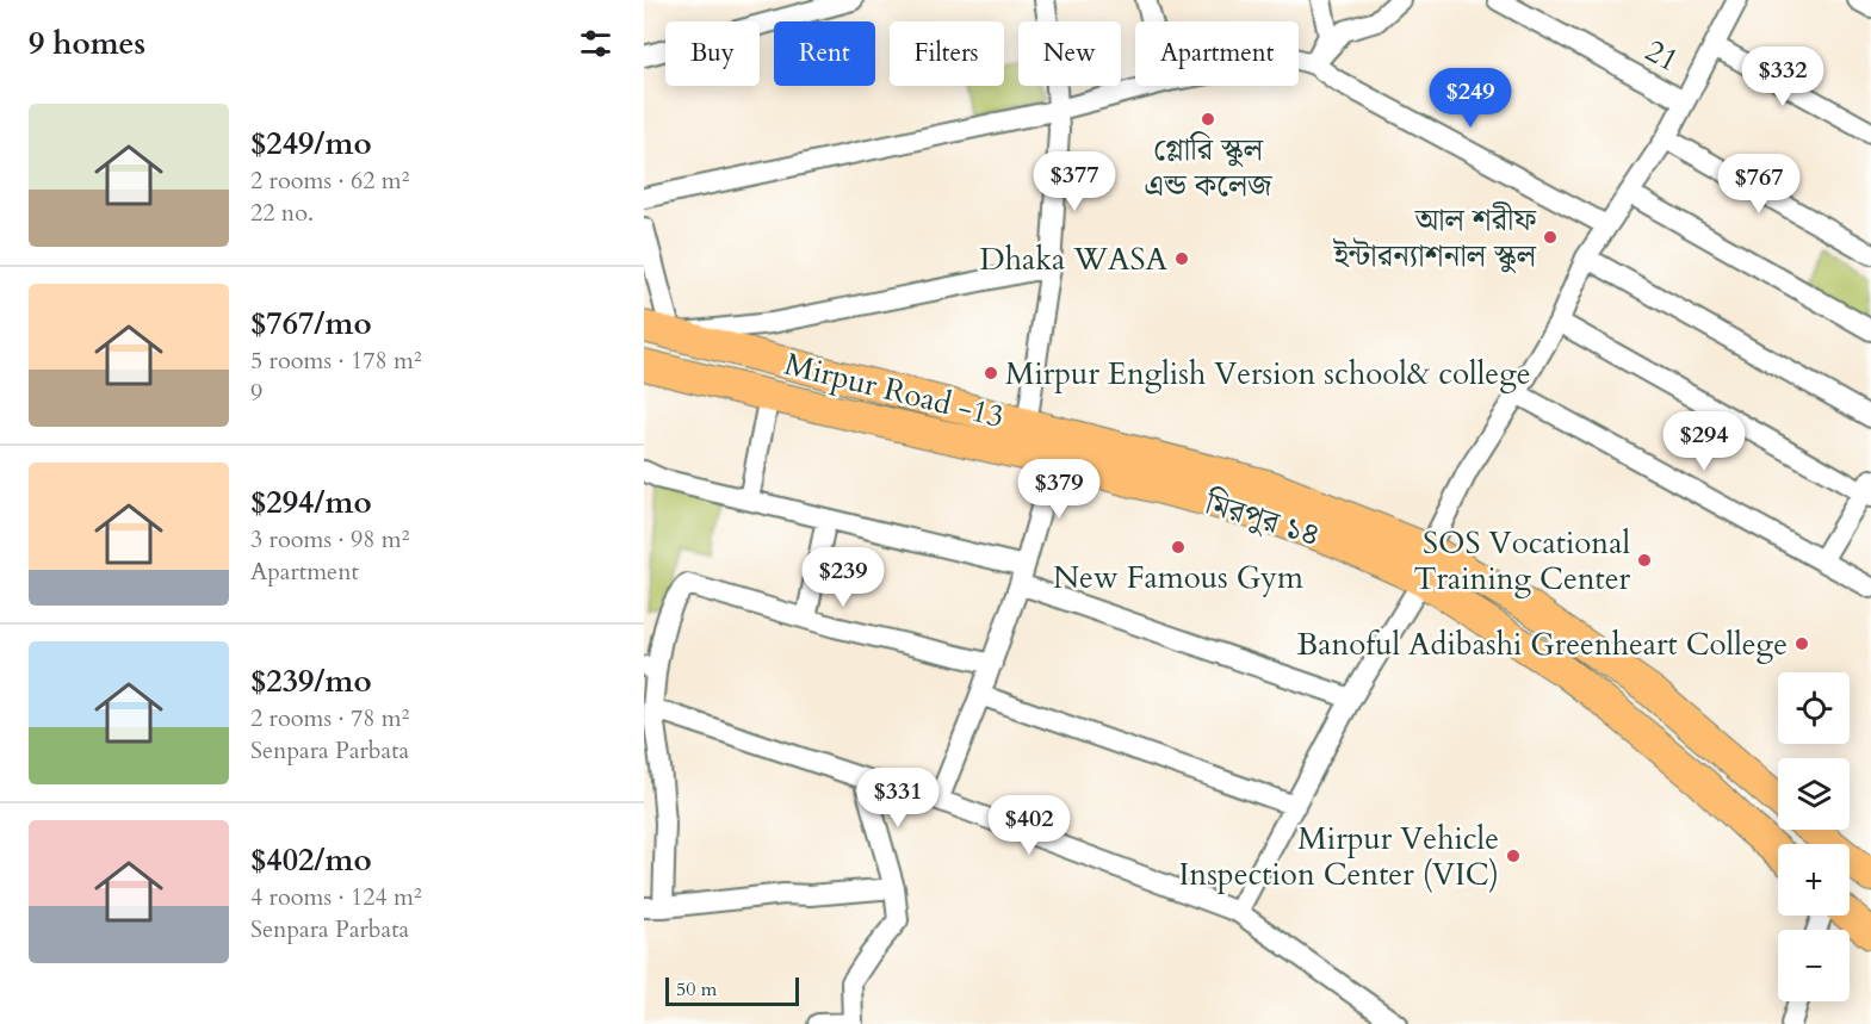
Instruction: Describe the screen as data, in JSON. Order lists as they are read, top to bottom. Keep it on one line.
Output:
{"streets":{"main road":["Mirpur Road -13","মিরপুর ১৪"],"street":["21"]},"places":["গ্লোরি স্কুল এন্ড কলেজ","আল শরীফ ইন্টারন্যাশনাল স্কুল","Dhaka WASA","Mirpur English Version school& college","New Famous Gym","SOS Vocational Training Center","Banoful Adibashi Greenheart College","Mirpur Vehicle Inspection Center (VIC)"],"scale_bar":"50 m","page":{"heading":"9 homes","chip":["Buy","Rent","Filters","New","Apartment"],"price":["$332","$249","$377","$767","$294","$379","$239","$331","$402"],"list":[{"name":"$249/mo","note":"2 rooms · 62 m² · 22 no."},{"name":"$767/mo","note":"5 rooms · 178 m² · 9"},{"name":"$294/mo","note":"3 rooms · 98 m² · Apartment"},{"name":"$239/mo","note":"2 rooms · 78 m² · Senpara Parbata"},{"name":"$402/mo","note":"4 rooms · 124 m² · Senpara Parbata"}],"map_buttons":["+","−"],"scale":"50 m"}}
